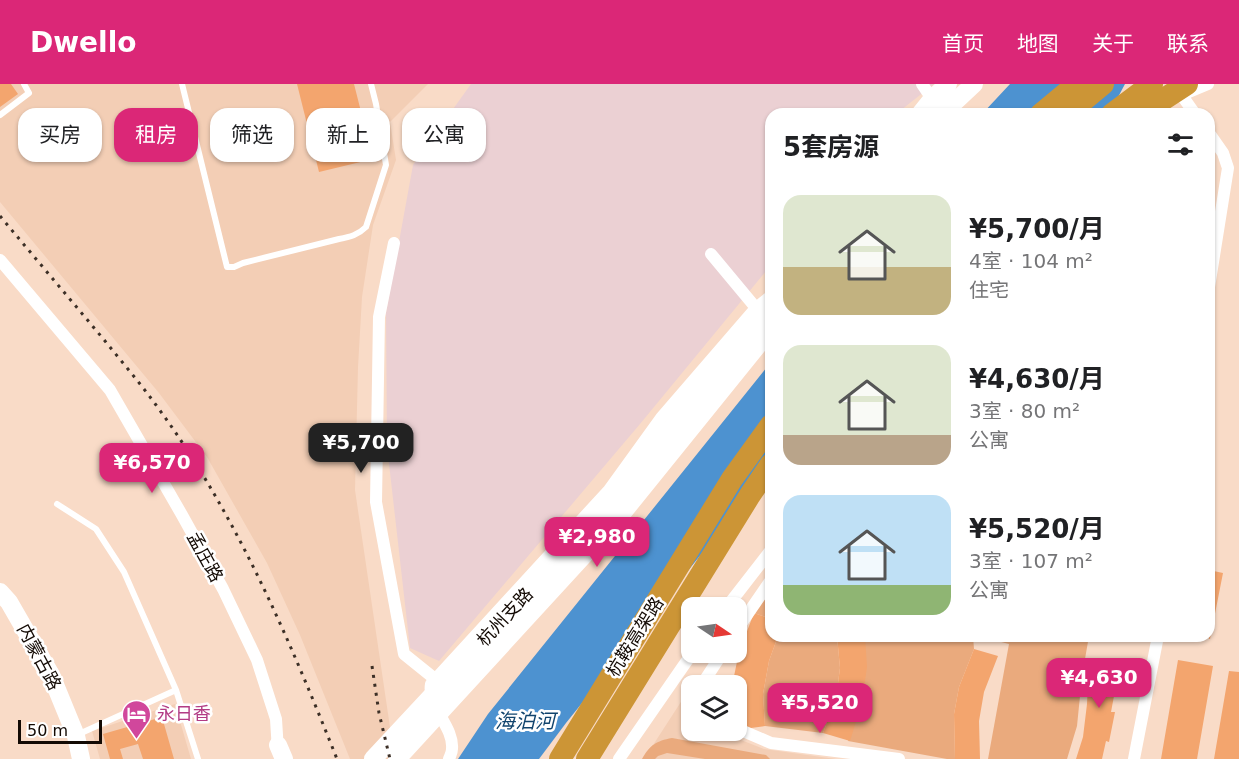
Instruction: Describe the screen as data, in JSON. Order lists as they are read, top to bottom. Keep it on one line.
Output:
{"streets":{"highway":["杭鞍高架路"],"main road":["杭州支路","内蒙古路"],"street":["孟庄路"]},"water":["海泊河"],"places":{"hotel":["永日香"]},"scale_bar":"50 m","north":"right","page":{"header":"Dwello","nav":["首页","地图","关于","联系"],"chip":["买房","租房","筛选","新上","公寓"],"heading":"5套房源","list":[{"name":"¥5,700/月","note":"4室 · 104 m² · 住宅"},{"name":"¥4,630/月","note":"3室 · 80 m² · 公寓"},{"name":"¥5,520/月","note":"3室 · 107 m² · 公寓"}],"price":["¥5,700","¥6,570","¥2,980","¥4,630","¥5,520"],"scale":"50 m"}}
